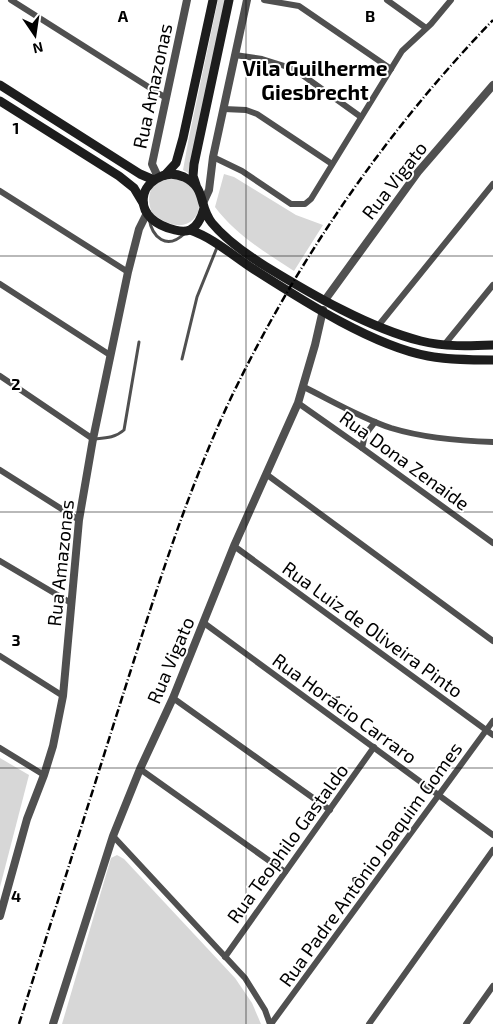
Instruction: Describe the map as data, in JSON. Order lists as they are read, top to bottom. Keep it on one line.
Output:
{"streets":{"street":["Rua Amazonas","Rua Vigato","Rua Dona Zenaide","Rua Luiz de Oliveira Pinto","Rua Horácio Carraro","Rua Teophilo Gastaldo","Rua Padre Antônio Joaquim Gomes"]},"crossings":[["Rua Vigato","Rua Dona Zenaide"],["Rua Vigato","Rua Luiz de Oliveira Pinto"],["Rua Vigato","Rua Horácio Carraro"],["Rua Luiz de Oliveira Pinto","Rua Padre Antônio Joaquim Gomes"],["Rua Horácio Carraro","Rua Teophilo Gastaldo"],["Rua Horácio Carraro","Rua Padre Antônio Joaquim Gomes"]],"districts":["Vila Guilherme Giesbrecht"],"north":"bottom","grid":{"columns":["A","B"],"rows":["1","2","3","4"]}}
